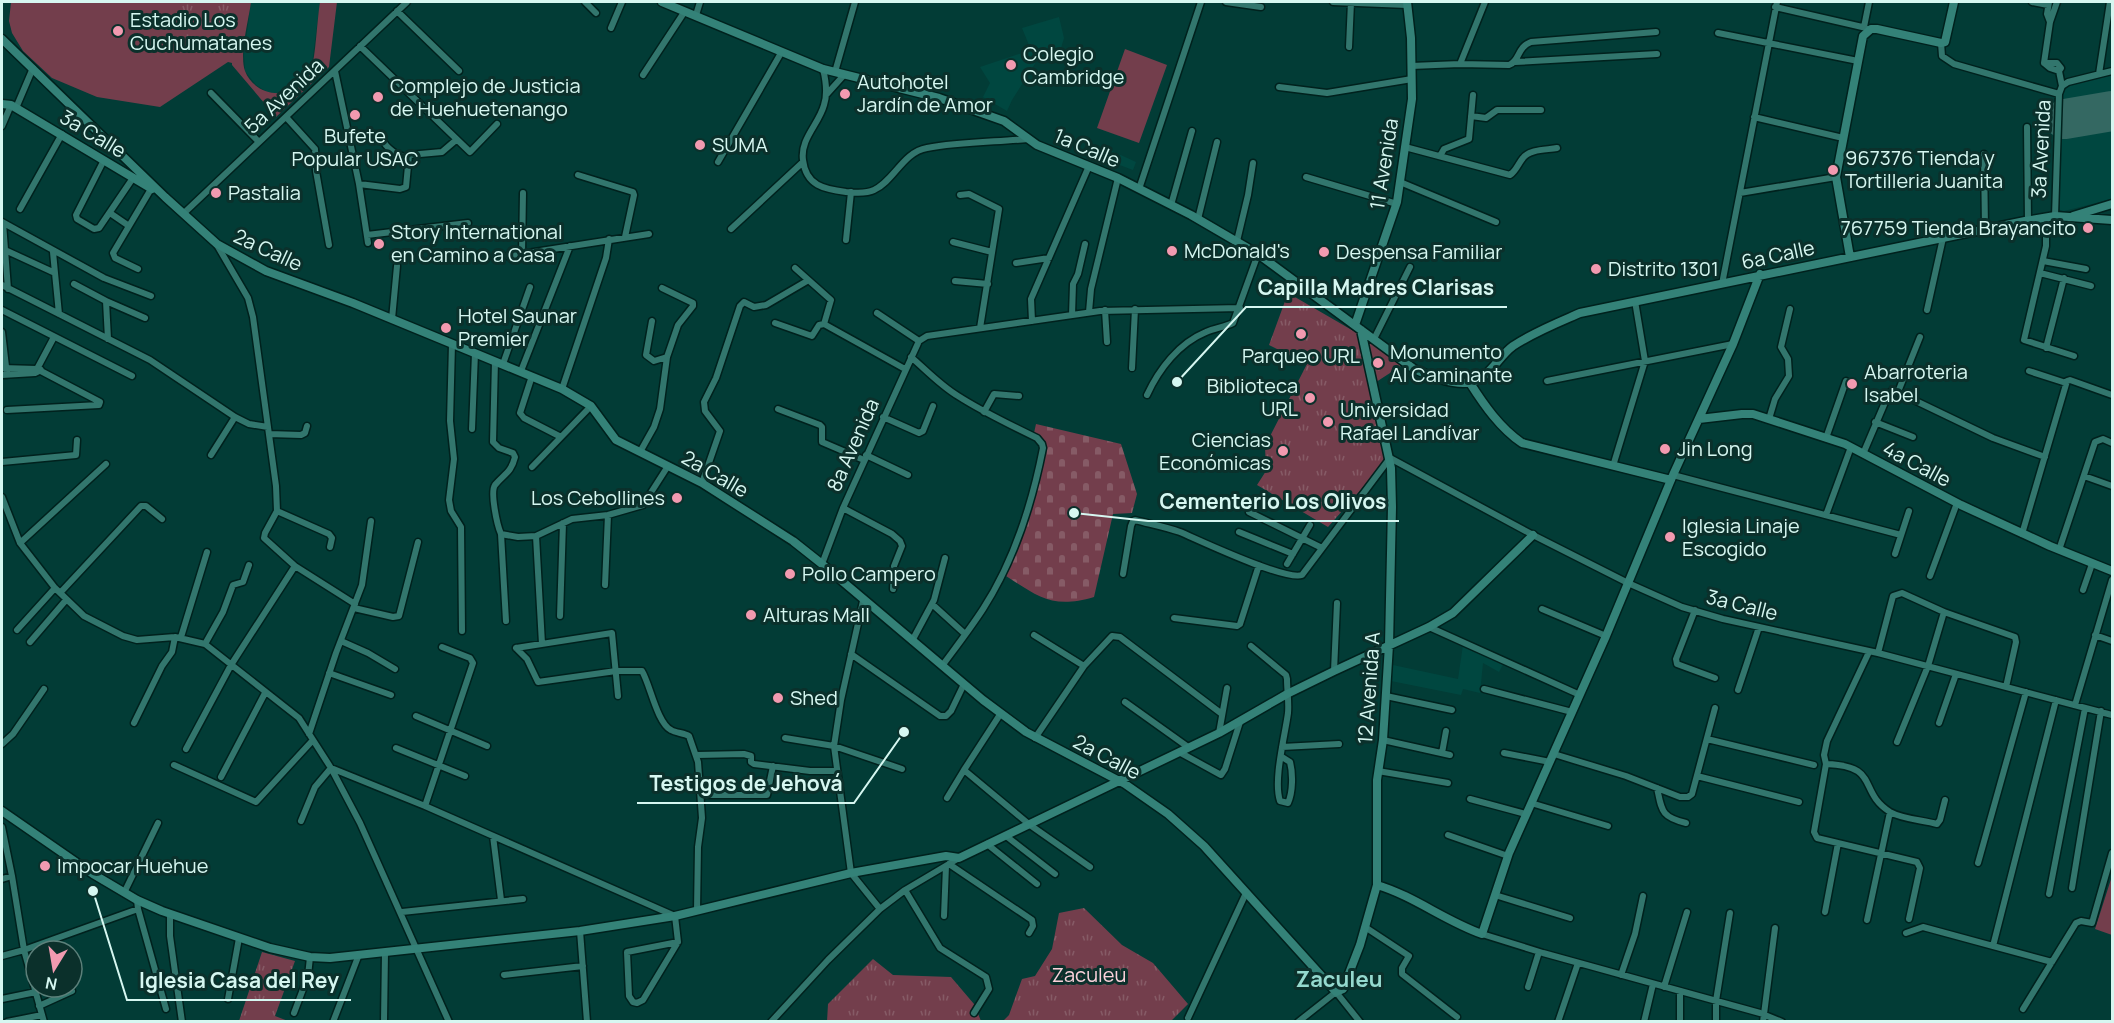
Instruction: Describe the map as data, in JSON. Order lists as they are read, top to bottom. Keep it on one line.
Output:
{"streets":{"street":["5a Avenida","3a Calle","1a Calle","3a Avenida","11 Avenida","2a Calle","6a Calle","8a Avenida","4a Calle","12 Avenida A"]},"crossings":[["5a Avenida","2a Calle"],["3a Calle","2a Calle"],["3a Calle","12 Avenida A"],["1a Calle","11 Avenida"],["1a Calle","6a Calle"],["1a Calle","12 Avenida A"],["3a Avenida","6a Calle"],["11 Avenida","12 Avenida A"],["2a Calle","8a Avenida"],["2a Calle","12 Avenida A"]],"districts":["Zaculeu"],"parks":["Zaculeu"],"places":["Estadio Los Cuchumatanes","Colegio Cambridge","Autohotel Jardín de Amor","Complejo de Justicia de Huehuetenango","Bufete Popular USAC","SUMA","967376 Tienda y Tortilleria Juanita","Pastalia","767759 Tienda Brayancito","Story International en Camino a Casa","McDonald's","Despensa Familiar","Distrito 1301","Hotel Saunar Premier","Parqueo URL","Monumento Al Caminante","Capilla Madres Clarisas","Abarroteria Isabel","Biblioteca URL","Universidad Rafael Landívar","Jin Long","Ciencias Económicas","Los Cebollines","Cementerio Los Olivos","Iglesia Linaje Escogido","Pollo Campero","Alturas Mall","Shed","Testigos de Jehová","Impocar Huehue","Iglesia Casa del Rey"],"north":"bottom"}
